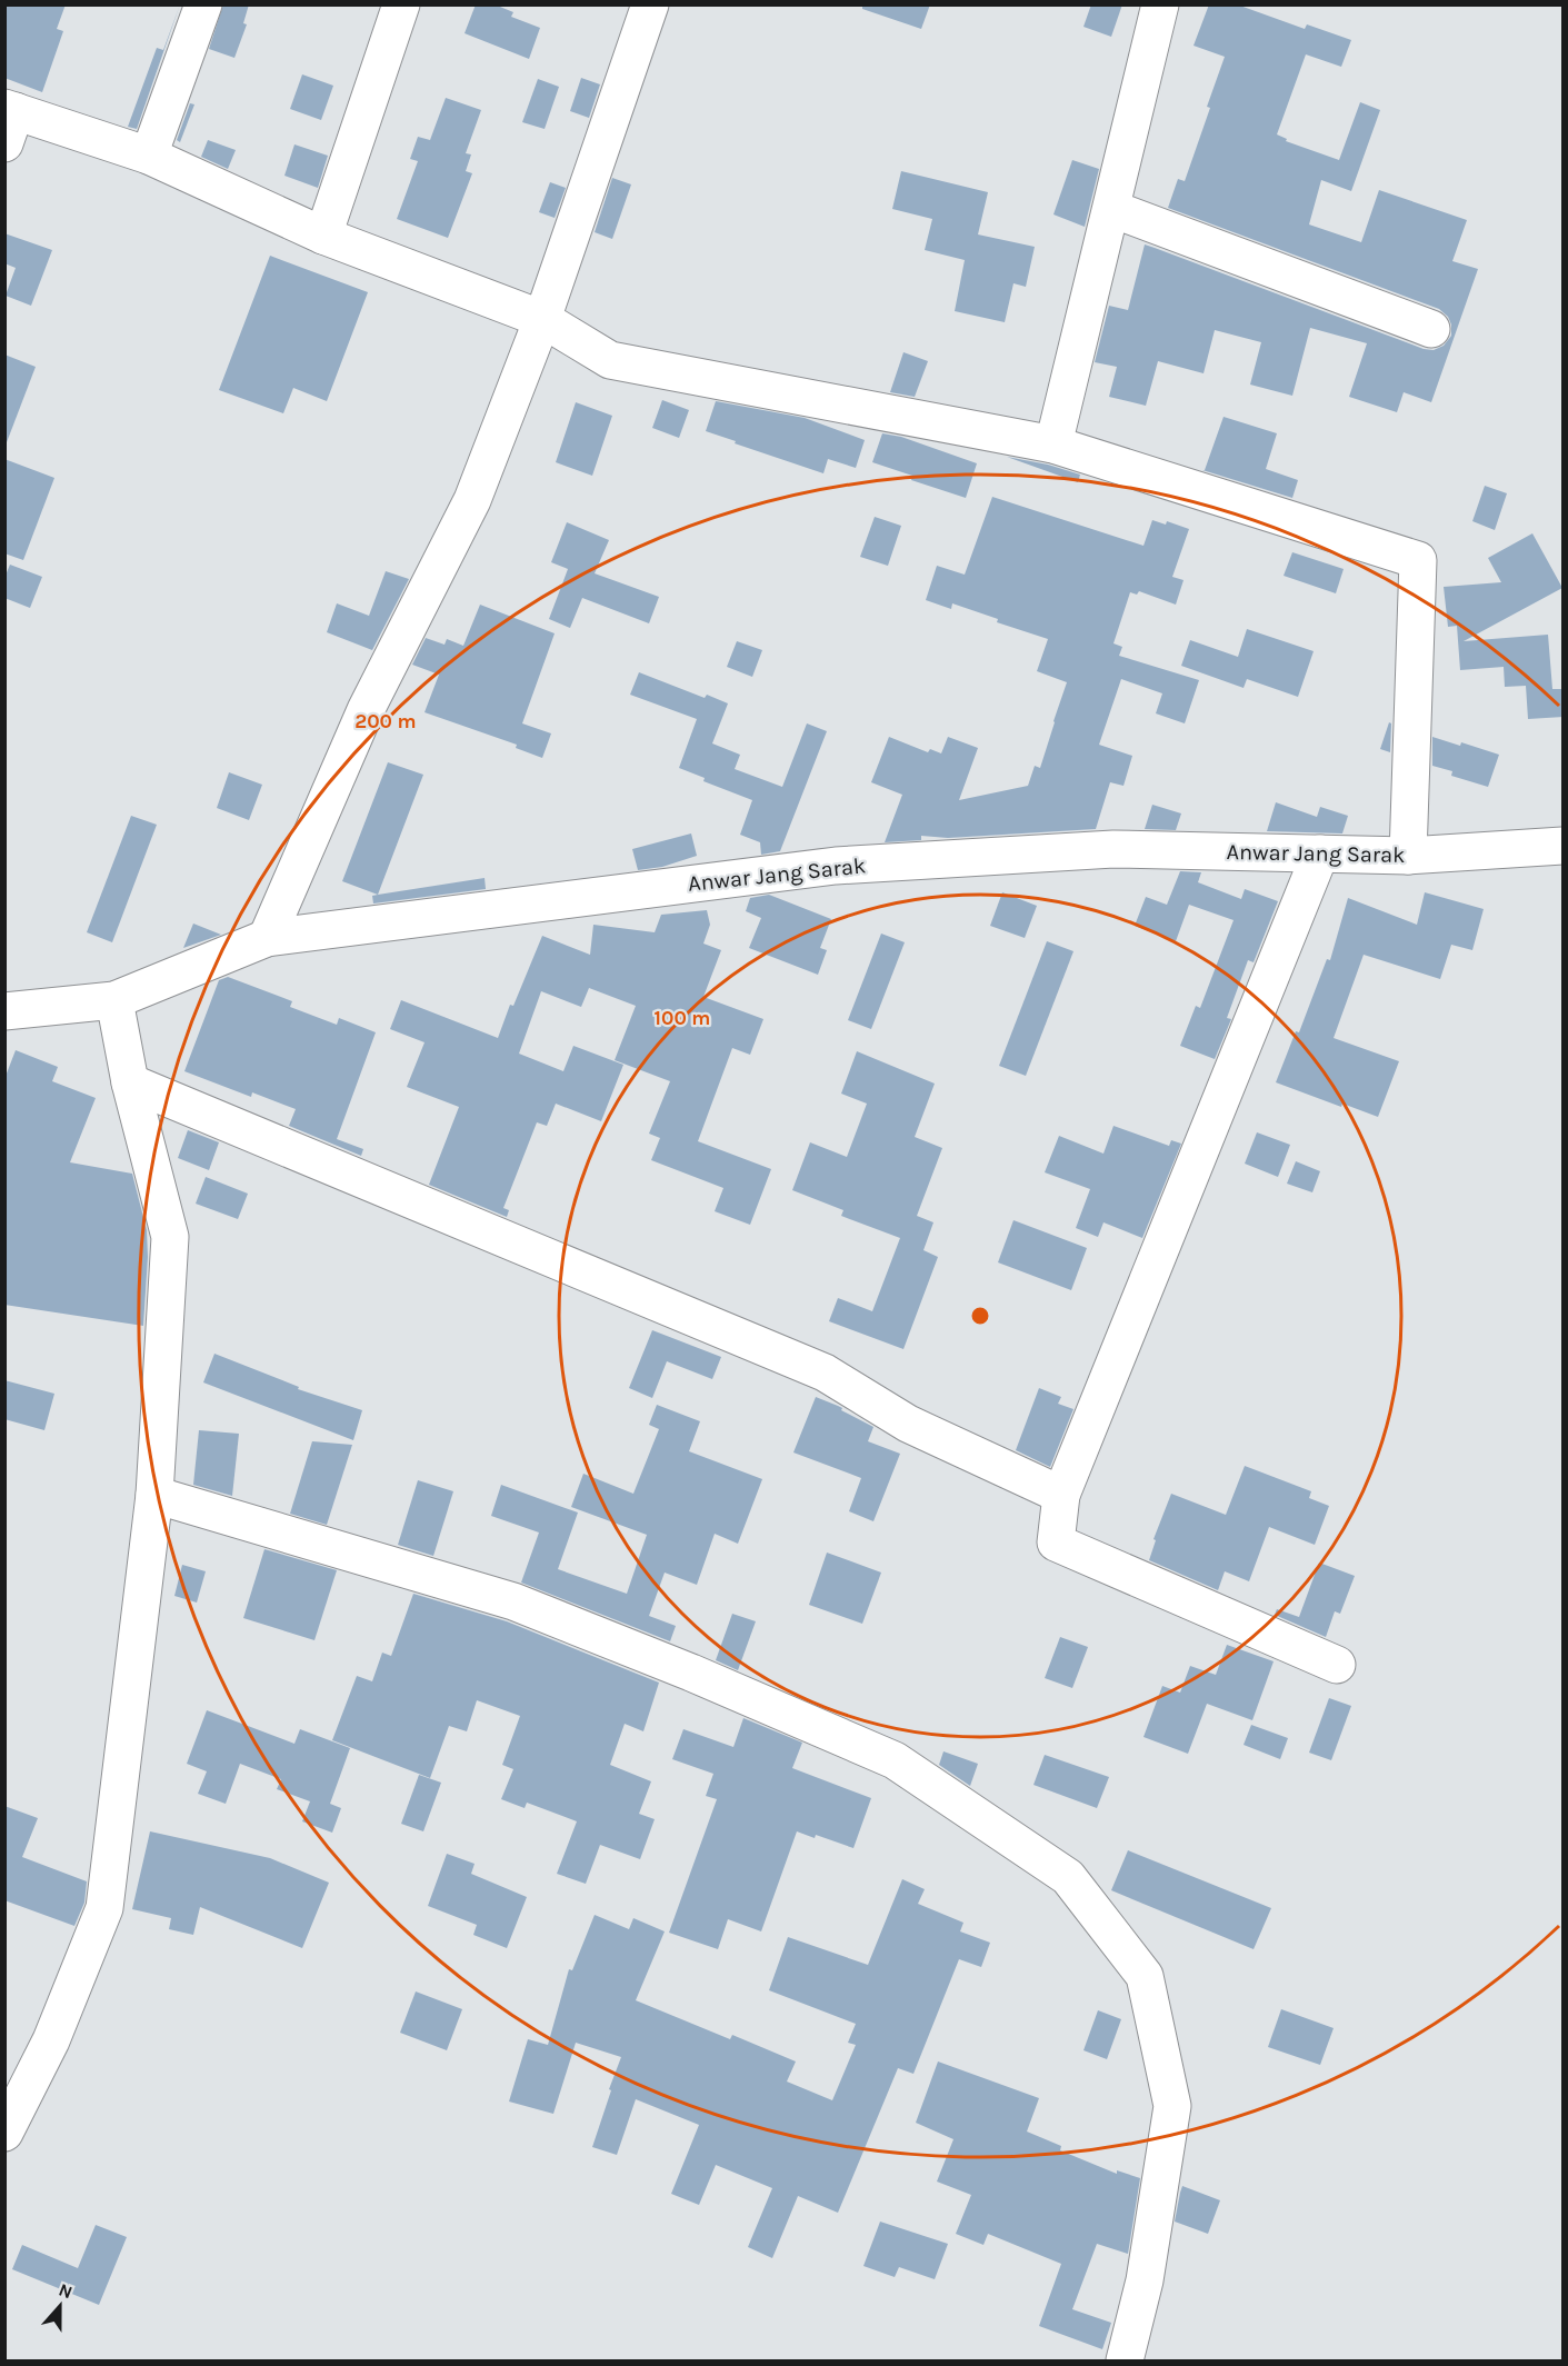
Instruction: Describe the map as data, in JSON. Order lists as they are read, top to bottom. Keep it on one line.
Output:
{"streets":{"street":["Anwar Jang Sarak"]},"north":"top","rings":["200 m","100 m"]}
